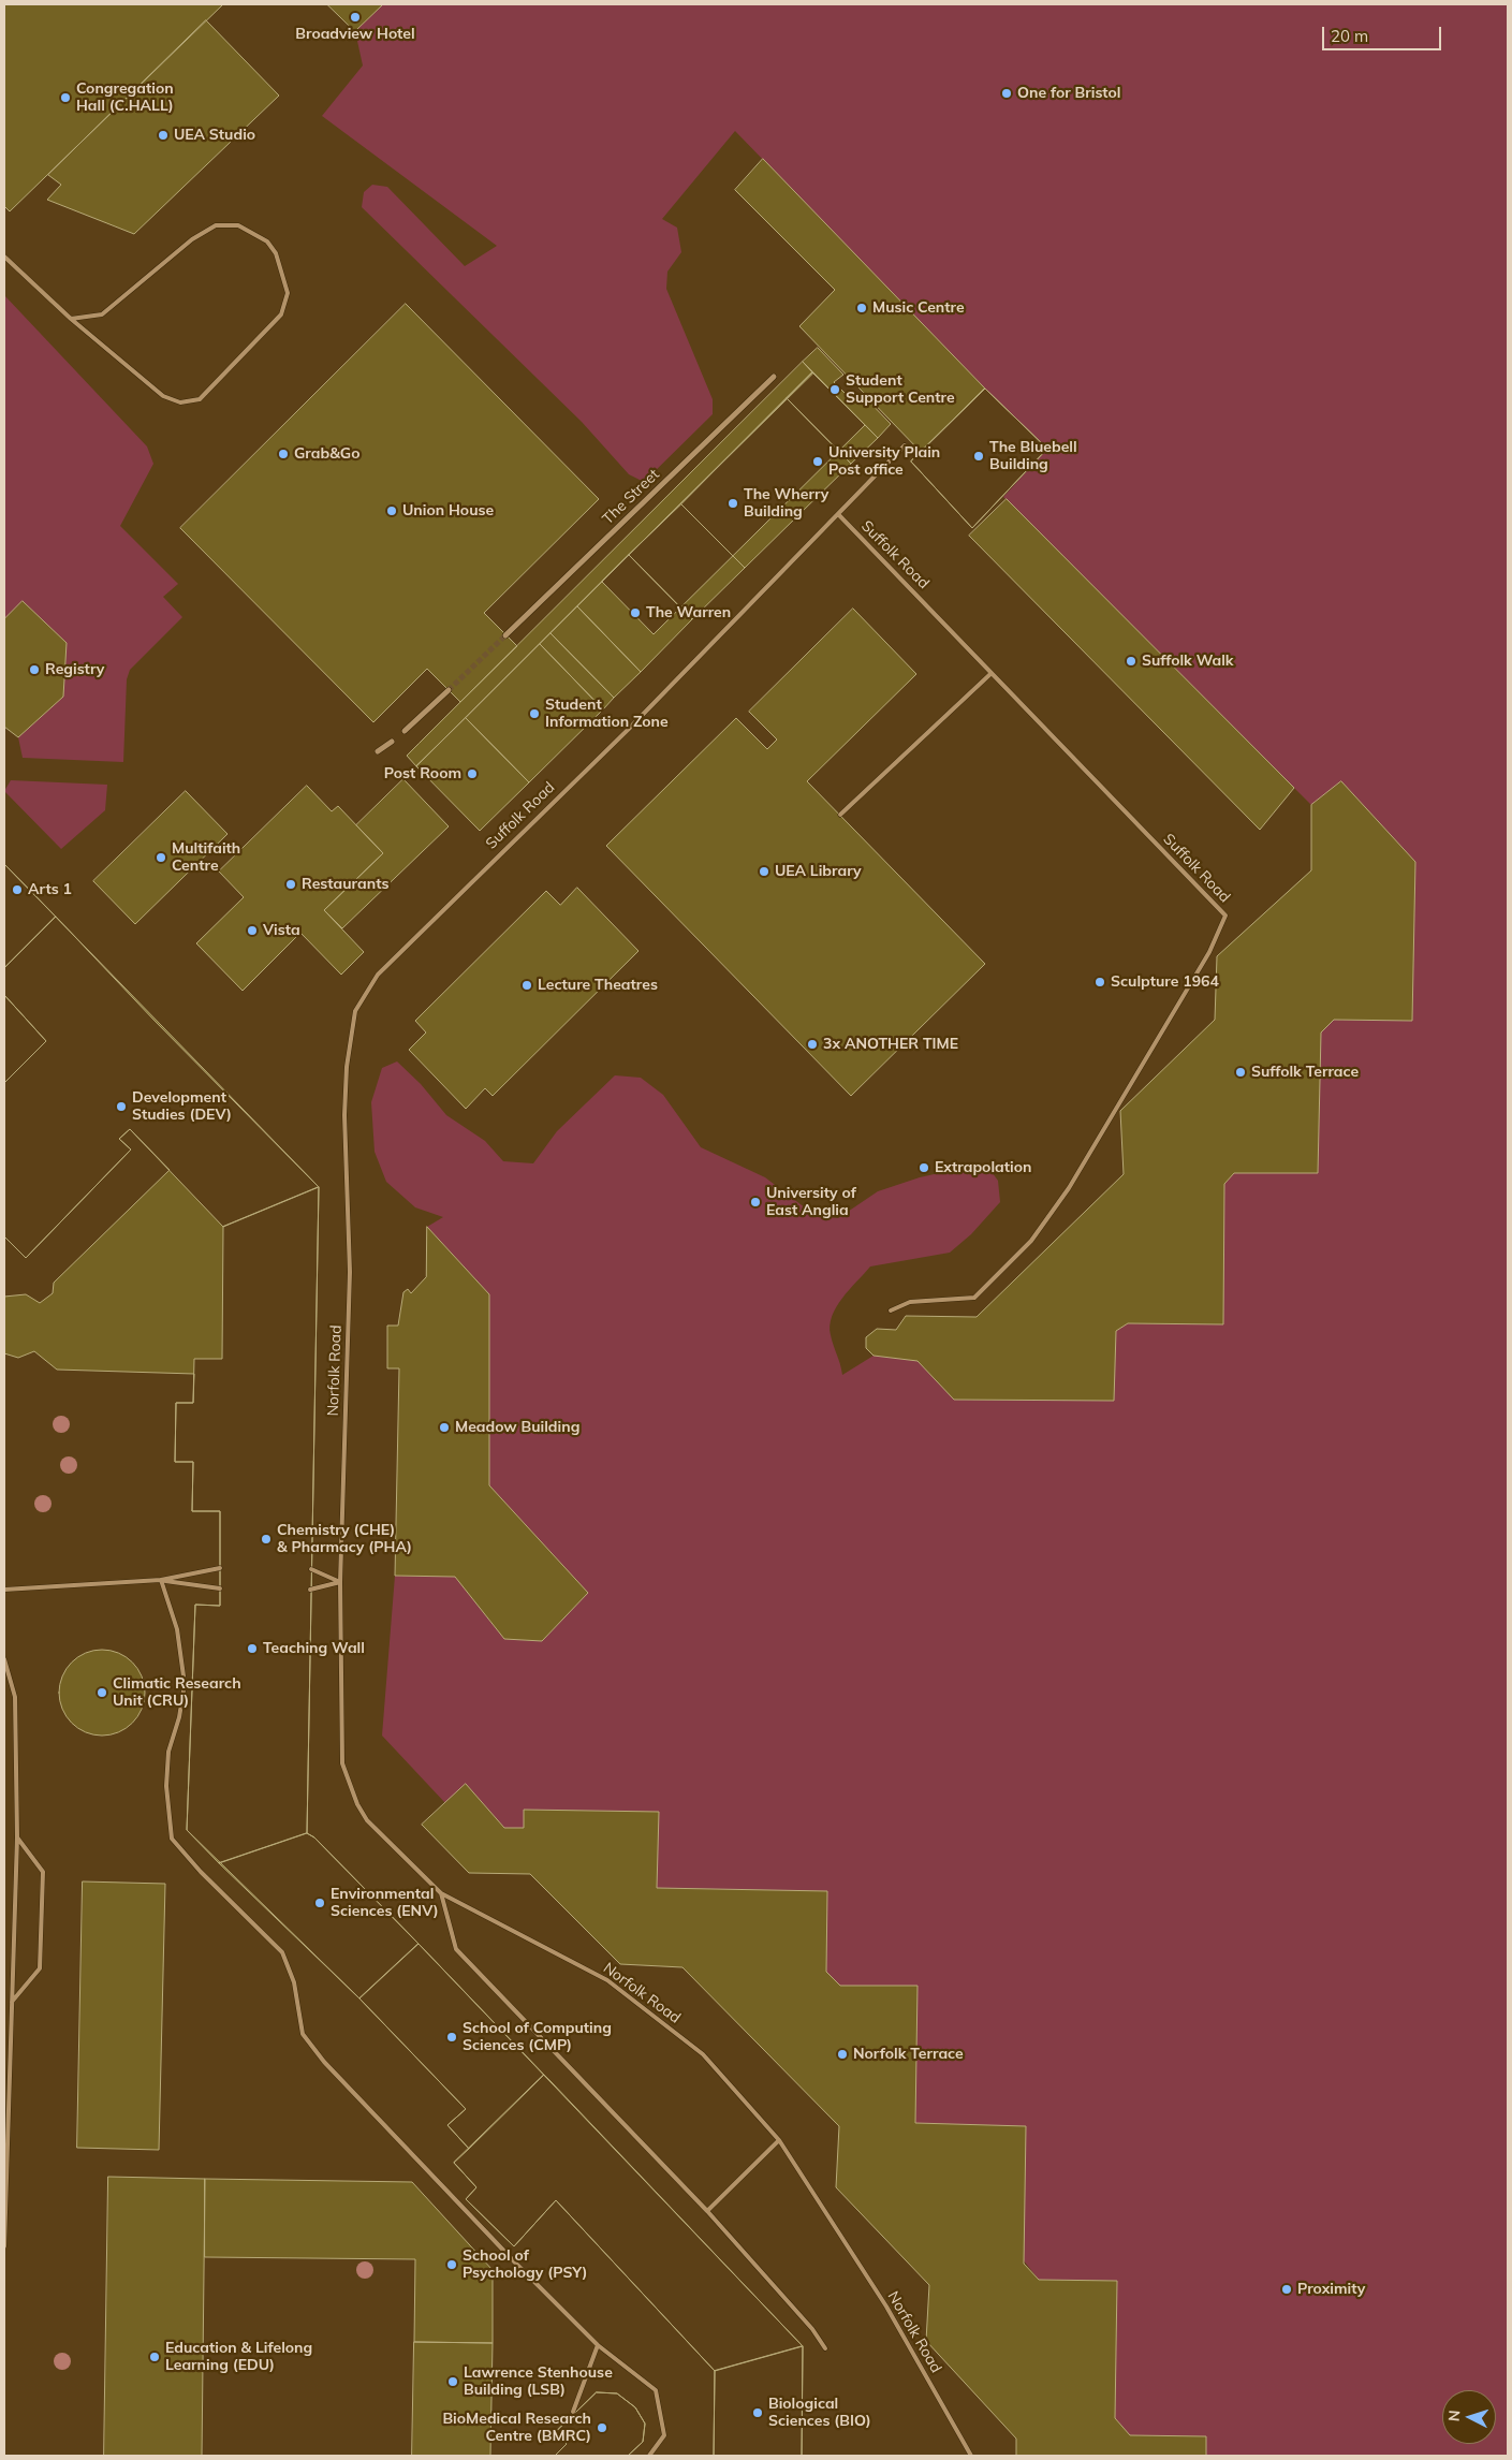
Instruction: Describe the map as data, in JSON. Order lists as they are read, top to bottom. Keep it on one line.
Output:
{"streets":{"street":["The Street"],"lane":["Suffolk Road","Norfolk Road"]},"crossings":[["Suffolk Road","Norfolk Road"]],"places":["Broadview Hotel","One for Bristol","Congregation Hall (C.HALL)","UEA Studio","Music Centre","Student Support Centre","Grab&Go","The Bluebell Building","University Plain Post office","The Wherry Building","Union House","The Warren","Suffolk Walk","Registry","Student Information Zone","Post Room","Multifaith Centre","UEA Library","Restaurants","Arts 1","Vista","Sculpture 1964","Lecture Theatres","3x ANOTHER TIME","Suffolk Terrace","Development Studies (DEV)","Extrapolation","University of East Anglia","Meadow Building","Chemistry (CHE) & Pharmacy (PHA)","Teaching Wall","Climatic Research Unit (CRU)","Environmental Sciences (ENV)","School of Computing Sciences (CMP)","Norfolk Terrace","School of Psychology (PSY)","Proximity","Education & Lifelong Learning (EDU)","Lawrence Stenhouse Building (LSB)","Biological Sciences (BIO)","BioMedical Research Centre (BMRC)"],"scale_bar":"20 m","north":"left"}
